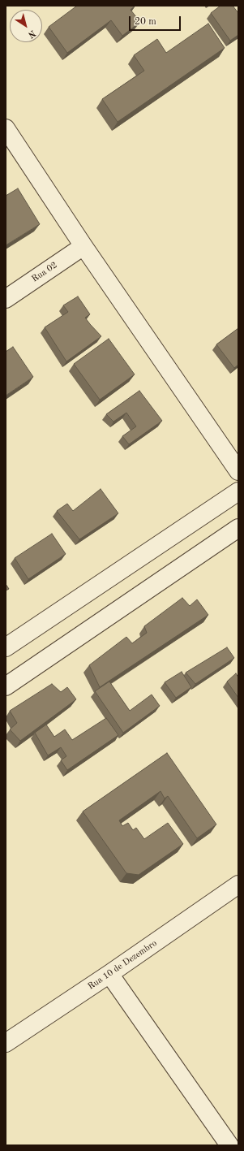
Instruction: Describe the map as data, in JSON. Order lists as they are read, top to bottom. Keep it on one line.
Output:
{"streets":{"street":["Rua 02","Rua 10 de Dezembro"]},"scale_bar":"20 m","north":"bottom right"}
